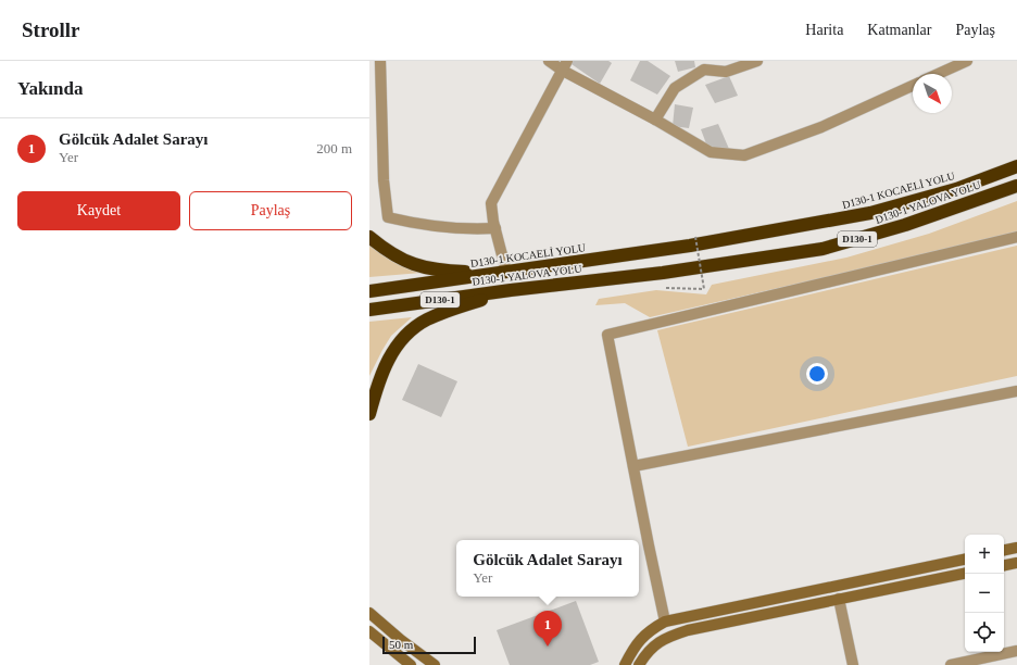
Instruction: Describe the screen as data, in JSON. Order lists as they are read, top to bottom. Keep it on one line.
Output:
{"streets":{"highway":["D130-1 KOCAELİ YOLU","D130-1 YALOVA YOLU","D130-1"]},"scale_bar":"50 m","north":"bottom right","page":{"header":"Strollr","nav":["Harita","Katmanlar","Paylaş"],"heading":"Yakında","list":[{"mark":"1","name":"Gölcük Adalet Sarayı","note":"Yer","value":"200 m"}],"buttons":["Kaydet","Paylaş"],"map_buttons":["+","−"],"popup":["Gölcük Adalet Sarayı","Yer"],"pins":"1","scale":"50 m"}}
